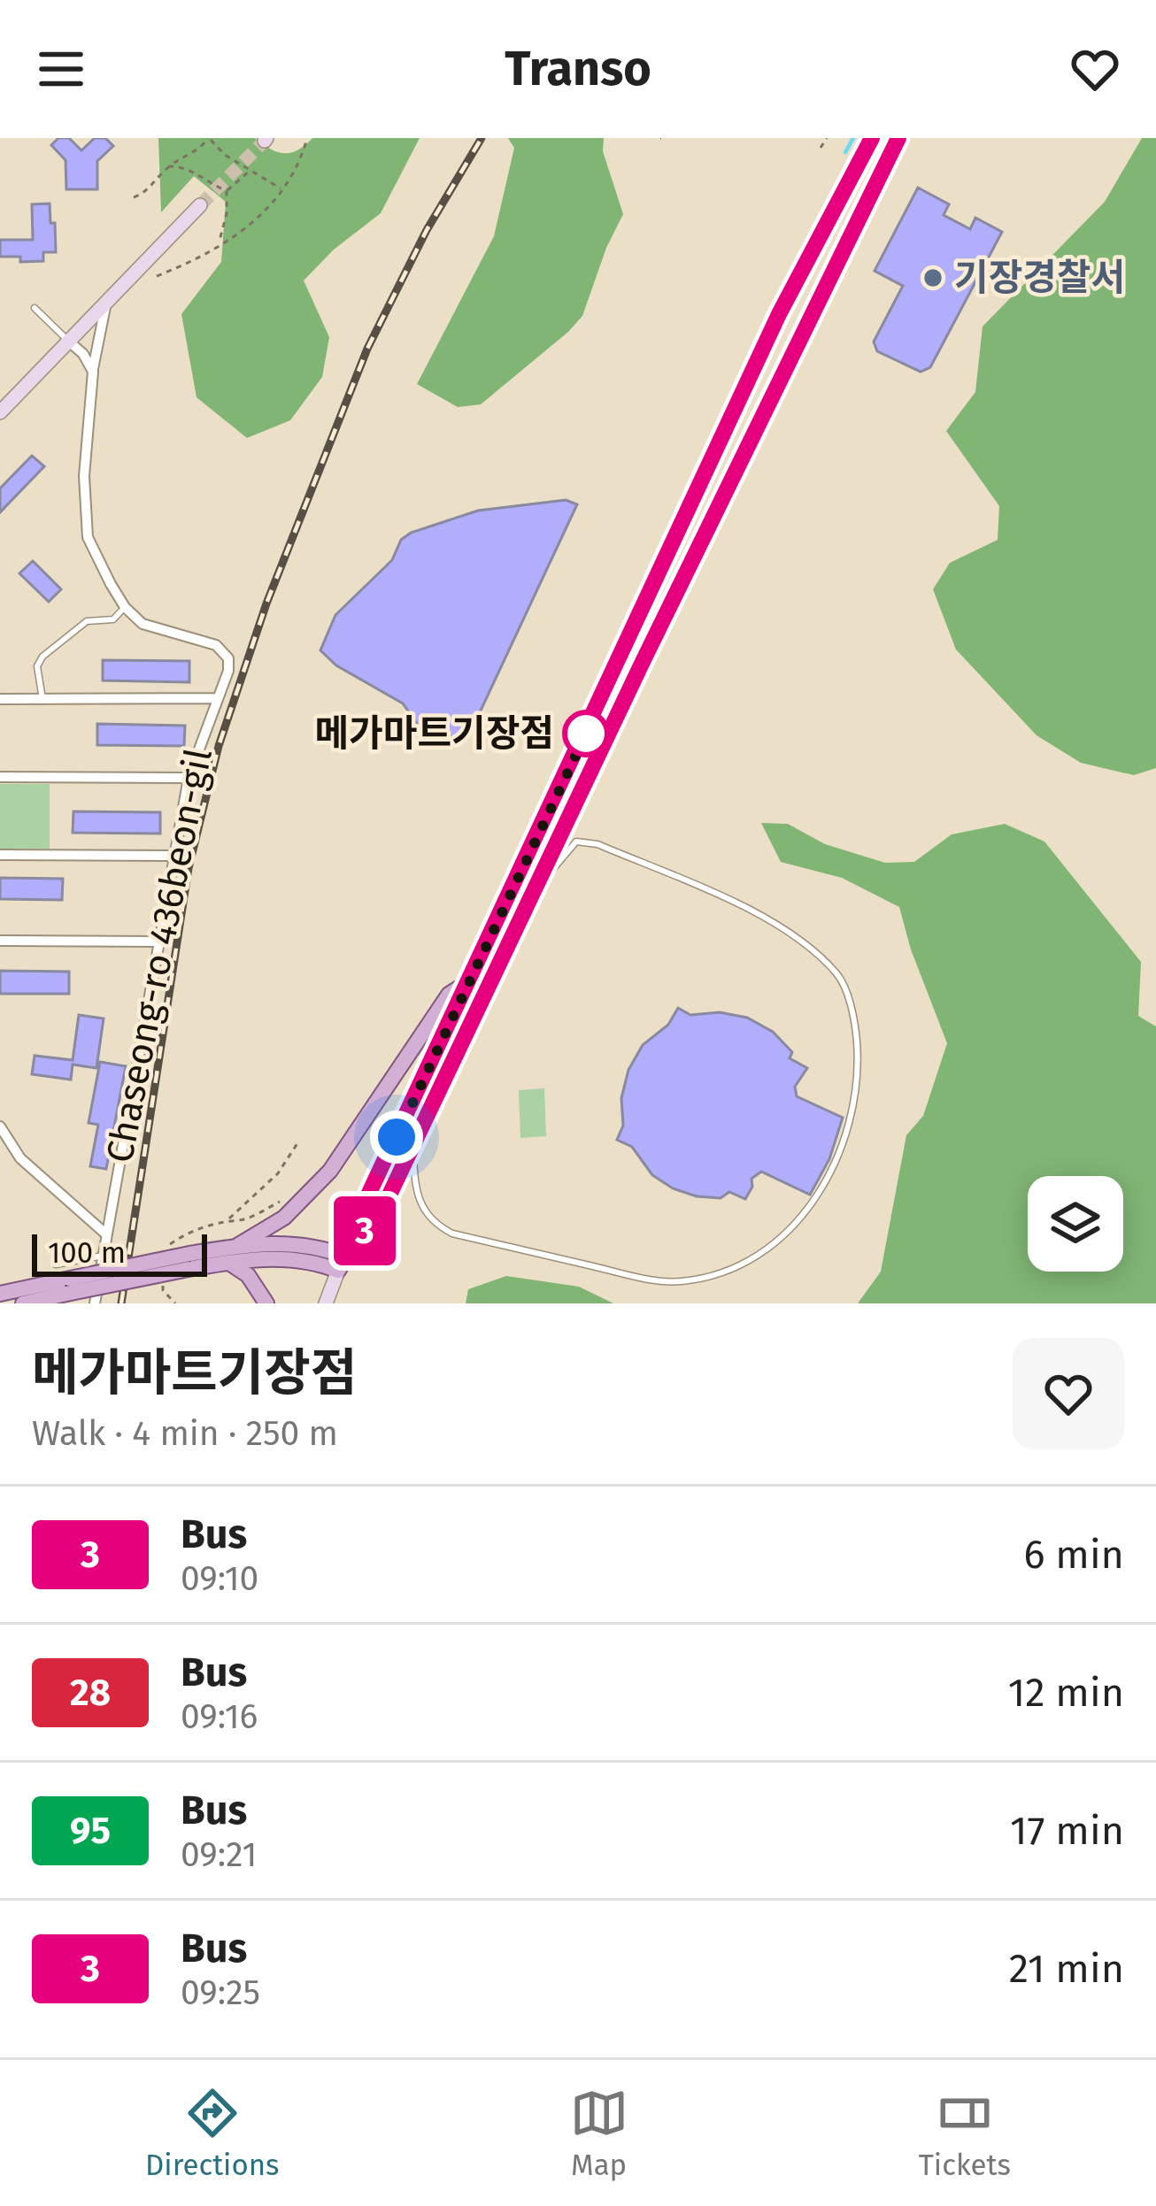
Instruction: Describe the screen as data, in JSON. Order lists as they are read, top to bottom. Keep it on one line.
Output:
{"streets":{"street":["Chaseong-ro 436beon-gil"]},"places":["기장경찰서","메가마트기장점"],"lines":["bus line 3"],"scale_bar":"100 m","page":{"header":"Transo","on_map":"3","scale":"100 m","heading":["메가마트기장점","Walk · 4 min · 250 m"],"list":[{"mark":"3","name":"Bus","note":"09:10","value":"6 min"},{"mark":"28","name":"Bus","note":"09:16","value":"12 min"},{"mark":"95","name":"Bus","note":"09:21","value":"17 min"},{"mark":"3","name":"Bus","note":"09:25","value":"21 min"}],"tabs":["Directions","Map","Tickets"]}}
